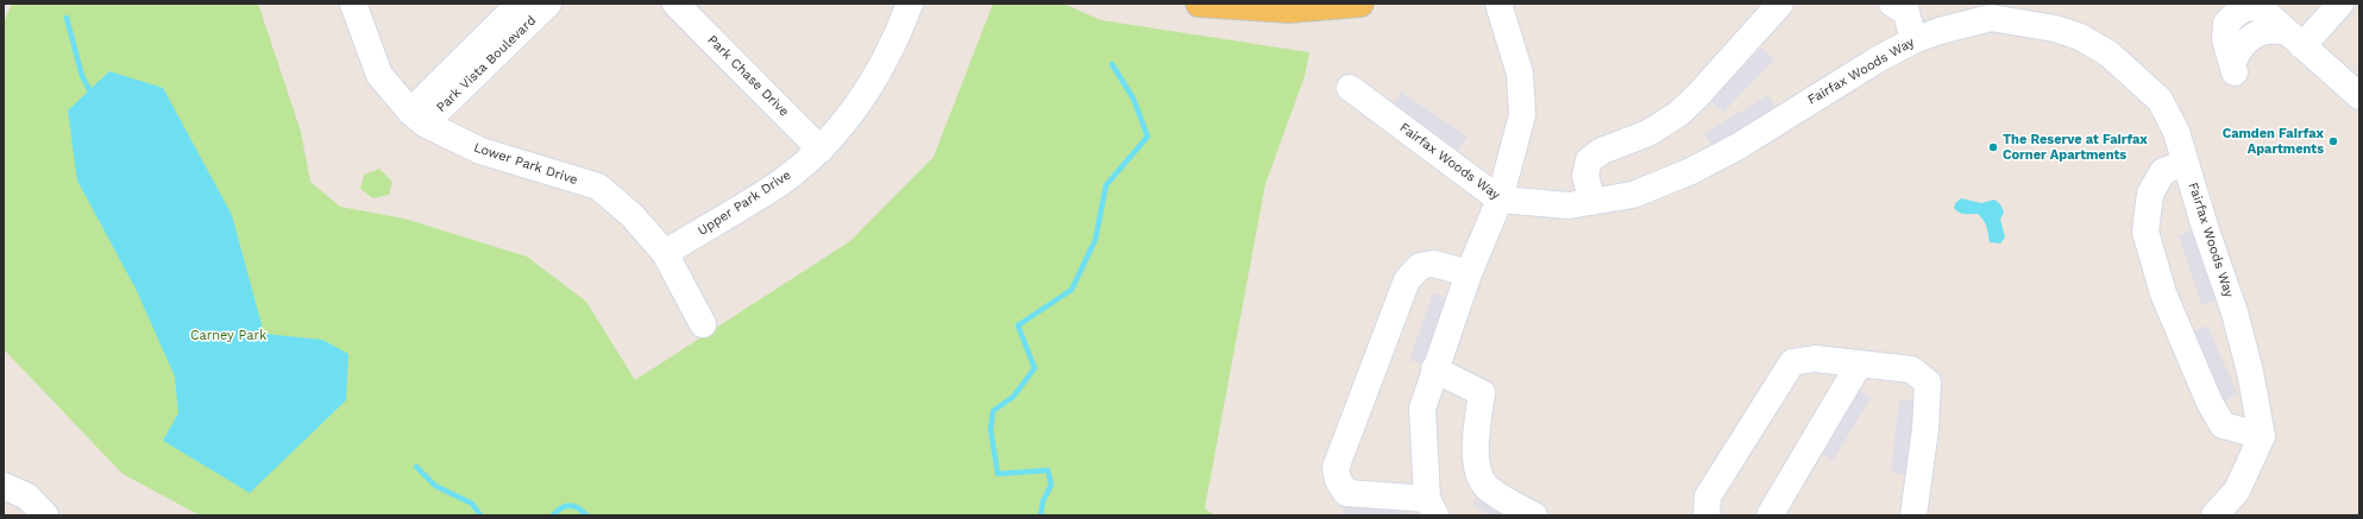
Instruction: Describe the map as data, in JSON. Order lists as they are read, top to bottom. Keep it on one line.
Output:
{"streets":{"street":["Park Vista Boulevard","Fairfax Woods Way","Park Chase Drive","Lower Park Drive","Upper Park Drive"]},"crossings":[["Park Vista Boulevard","Lower Park Drive"],["Park Chase Drive","Upper Park Drive"],["Lower Park Drive","Upper Park Drive"]],"parks":["Carney Park"],"places":["Camden Fairfax Apartments","The Reserve at Fairfax Corner Apartments"]}
